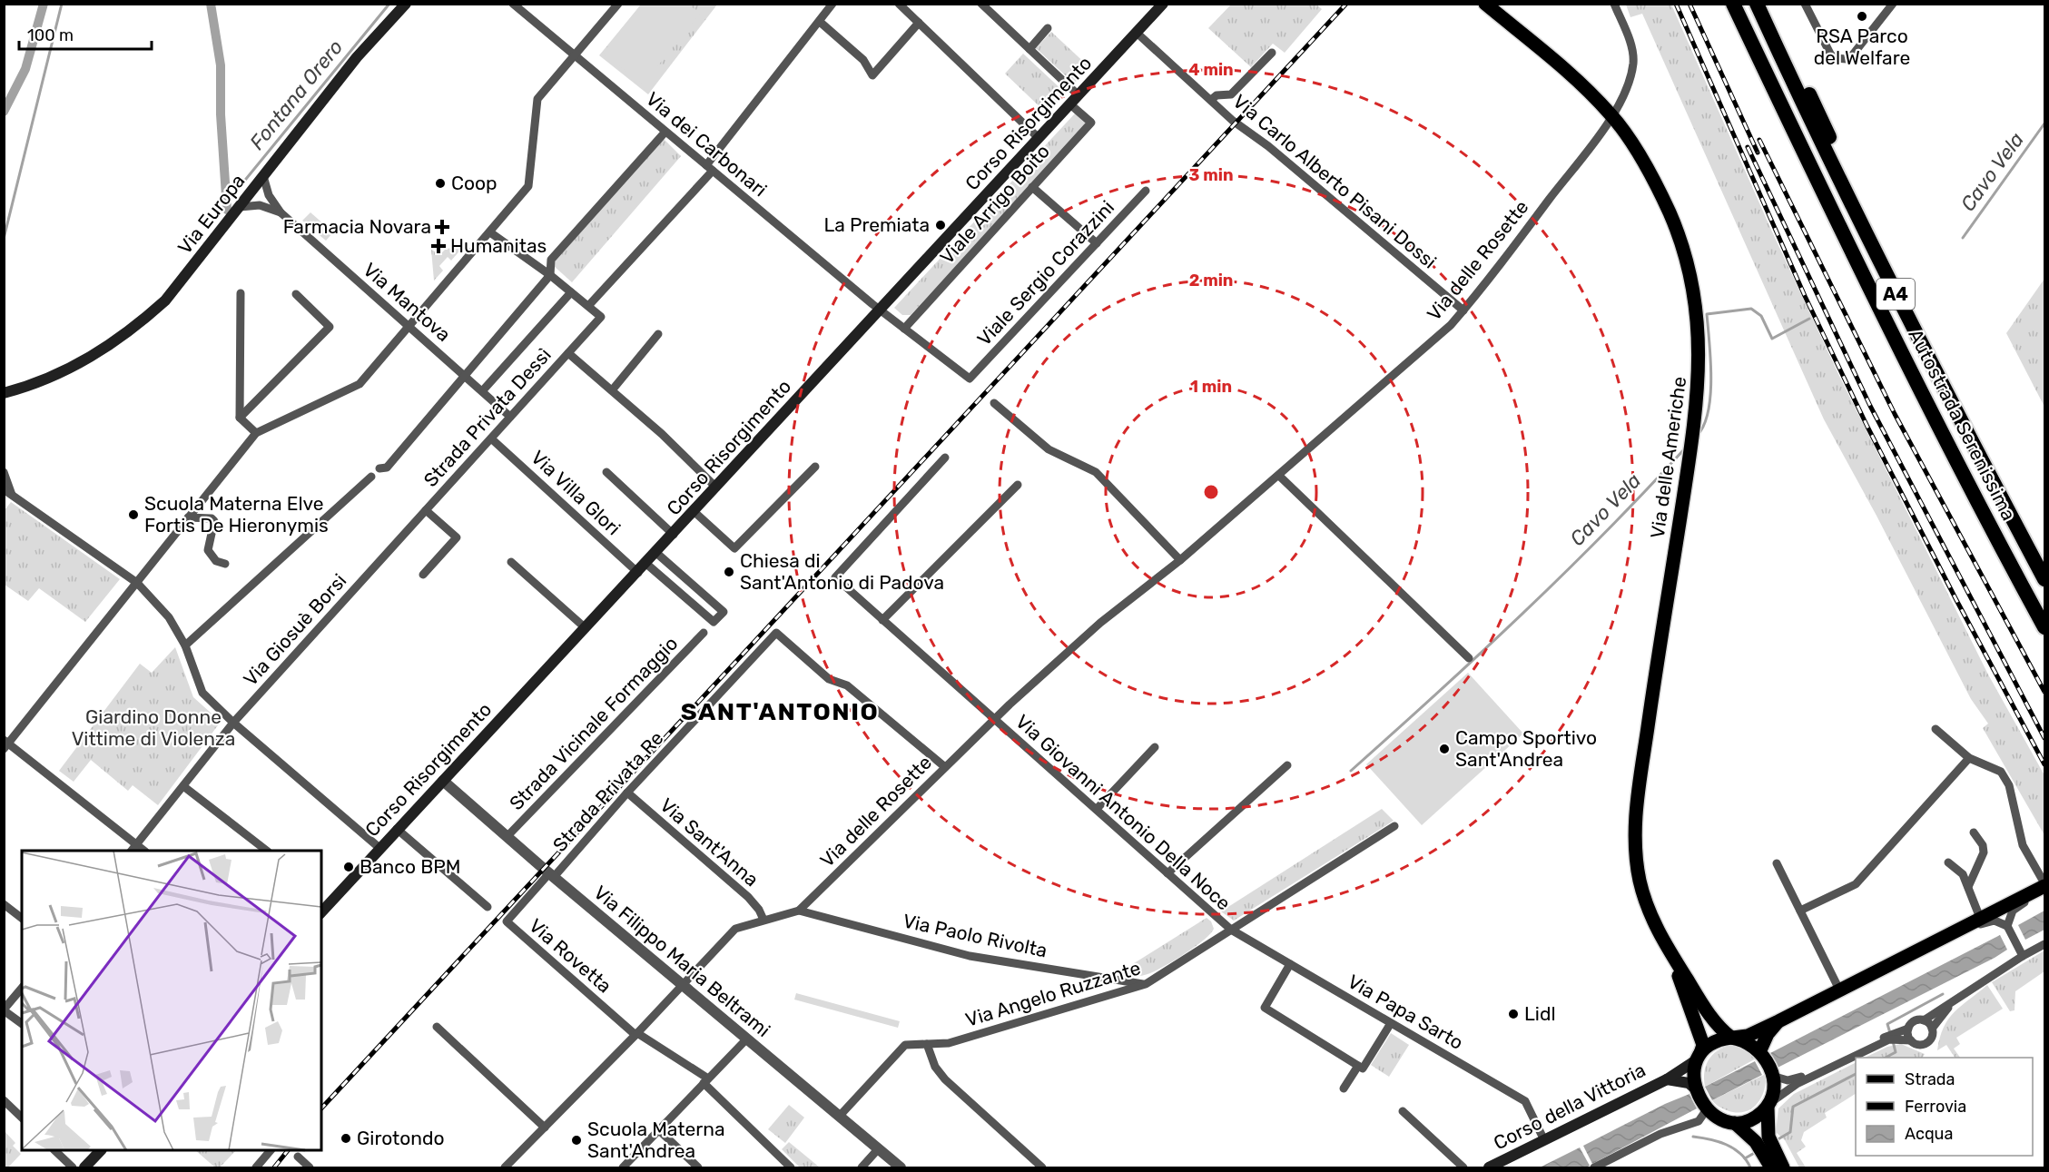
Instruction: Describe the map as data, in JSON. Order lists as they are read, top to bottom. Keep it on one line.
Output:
{"streets":{"highway":["A4","Autostrada Serenissima"],"main road":["Corso Risorgimento","Via Europa","Via delle Americhe","Corso della Vittoria"],"street":["Via dei Carbonari","Via Carlo Alberto Pisani Dossi","Viale Arrigo Boito","Via delle Rosette","Viale Sergio Corazzini","Via Mantova","Strada Privata Dessì","Via Villa Glori","Via Giosuè Borsi","Strada Vicinale Formaggio","Strada Privata Re","Via Giovanni Antonio Della Noce","Via Sant'Anna","Via Paolo Rivolta","Via Rovetta","Via Filippo Maria Beltrami","Via Angelo Ruzzante","Via Papa Sarto"]},"crossings":[["Corso Risorgimento","Via dei Carbonari"],["Corso Risorgimento","Via Carlo Alberto Pisani Dossi"],["Corso Risorgimento","Viale Arrigo Boito"],["Corso Risorgimento","Via Villa Glori"],["Corso Risorgimento","Via Filippo Maria Beltrami"],["Via dei Carbonari","Viale Arrigo Boito"],["Via dei Carbonari","Viale Sergio Corazzini"],["Via Carlo Alberto Pisani Dossi","Via delle Rosette"],["Via Europa","Via Mantova"],["Via delle Rosette","Via delle Americhe"],["Via delle Rosette","Strada Privata Re"],["Via delle Rosette","Via Giovanni Antonio Della Noce"],["Via delle Rosette","Via Sant'Anna"],["Via delle Rosette","Via Paolo Rivolta"],["Via delle Rosette","Via Rovetta"],["Via delle Rosette","Via Filippo Maria Beltrami"],["Via Mantova","Strada Privata Dessì"],["Strada Privata Dessì","Via Villa Glori"],["Strada Privata Dessì","Via Giosuè Borsi"],["Via delle Americhe","Corso della Vittoria"],["Strada Vicinale Formaggio","Via Filippo Maria Beltrami"],["Strada Privata Re","Via Sant'Anna"],["Strada Privata Re","Via Rovetta"],["Strada Privata Re","Via Filippo Maria Beltrami"],["Via Giovanni Antonio Della Noce","Via Angelo Ruzzante"],["Via Giovanni Antonio Della Noce","Via Papa Sarto"],["Via Paolo Rivolta","Via Angelo Ruzzante"],["Via Rovetta","Via Filippo Maria Beltrami"],["Via Filippo Maria Beltrami","Via Angelo Ruzzante"],["Via Angelo Ruzzante","Via Papa Sarto"],["Via Papa Sarto","Corso della Vittoria"]],"districts":["SANT'ANTONIO"],"water":["Fontana Orero","Cavo Vela"],"parks":["Giardino Donne Vittime di Violenza"],"places":{"other":["RSA Parco del Welfare","Coop","La Premiata","Scuola Materna Elve Fortis De Hieronymis","Chiesa di Sant'Antonio di Padova","Campo Sportivo Sant'Andrea","Banco BPM","Lidl","Girotondo","Scuola Materna Sant'Andrea"],"health":["Farmacia Novara","Humanitas"]},"legend":["Strada","Ferrovia","Acqua"],"scale_bar":"100 m","rings":["4 min","3 min","2 min","1 min"]}
